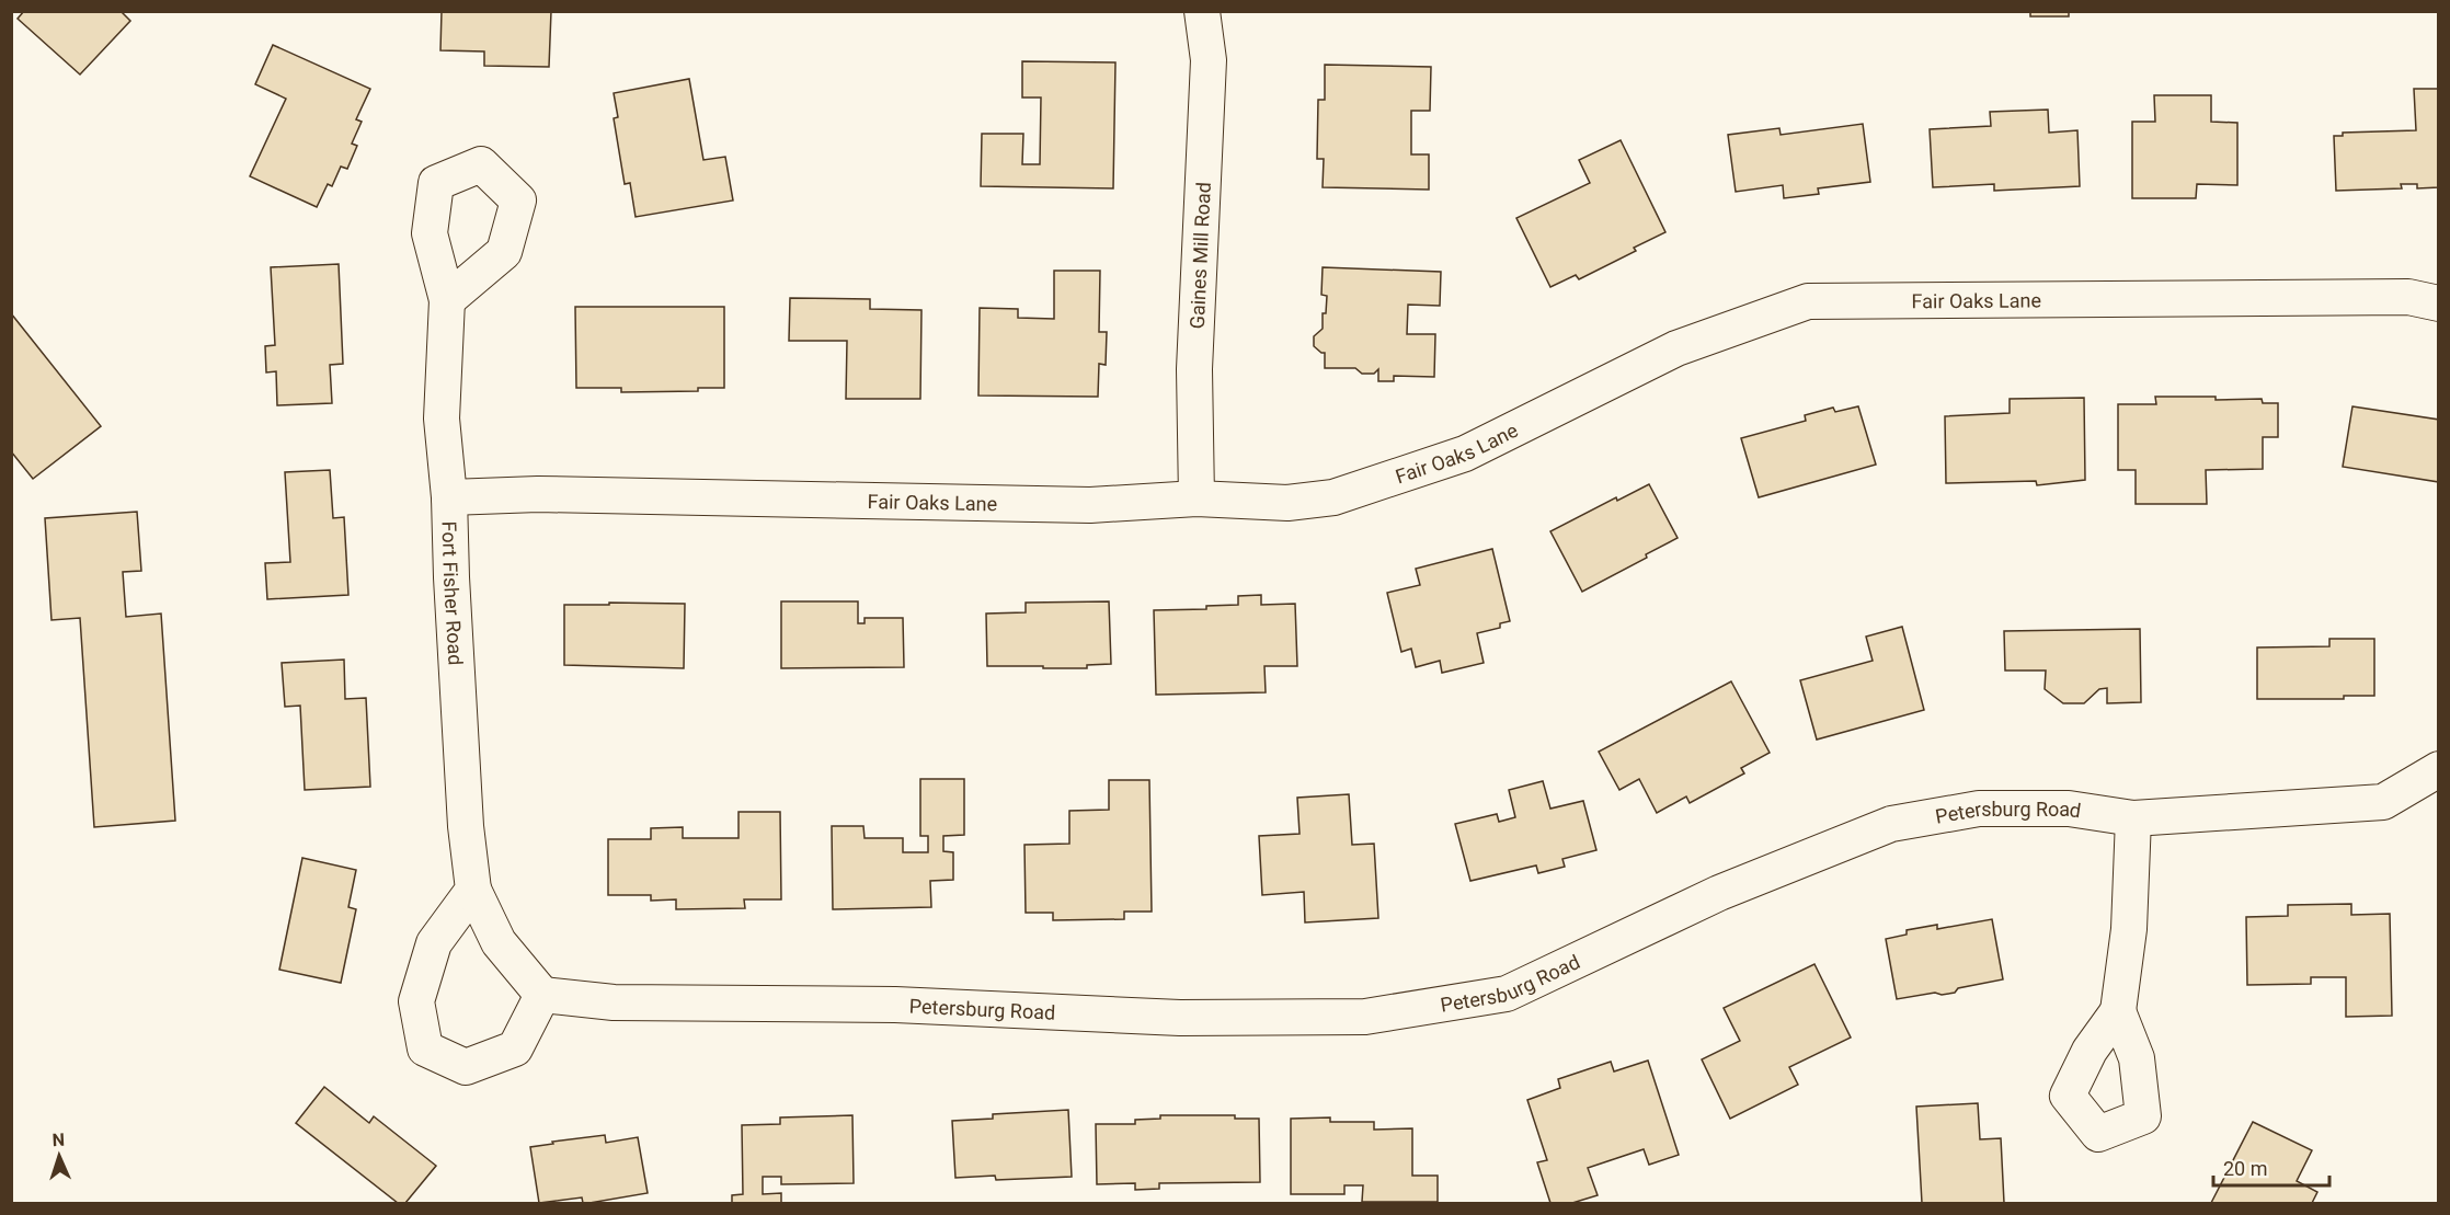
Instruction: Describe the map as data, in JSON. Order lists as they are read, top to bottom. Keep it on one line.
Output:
{"streets":{"street":["Gaines Mill Road","Fair Oaks Lane","Fort Fisher Road","Petersburg Road"]},"crossings":[["Gaines Mill Road","Fair Oaks Lane"],["Fair Oaks Lane","Fort Fisher Road"],["Fort Fisher Road","Petersburg Road"]],"scale_bar":"20 m","north":"top"}
